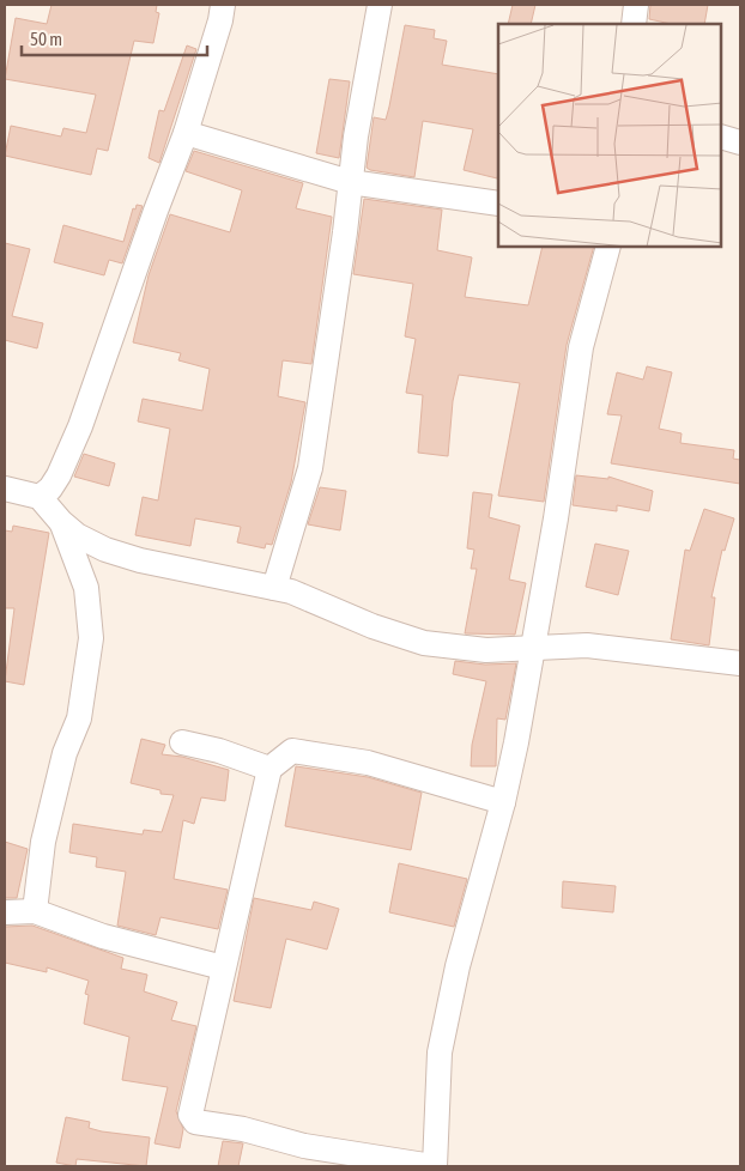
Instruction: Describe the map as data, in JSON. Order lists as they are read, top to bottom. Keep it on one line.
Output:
{"scale_bar":"50 m"}
